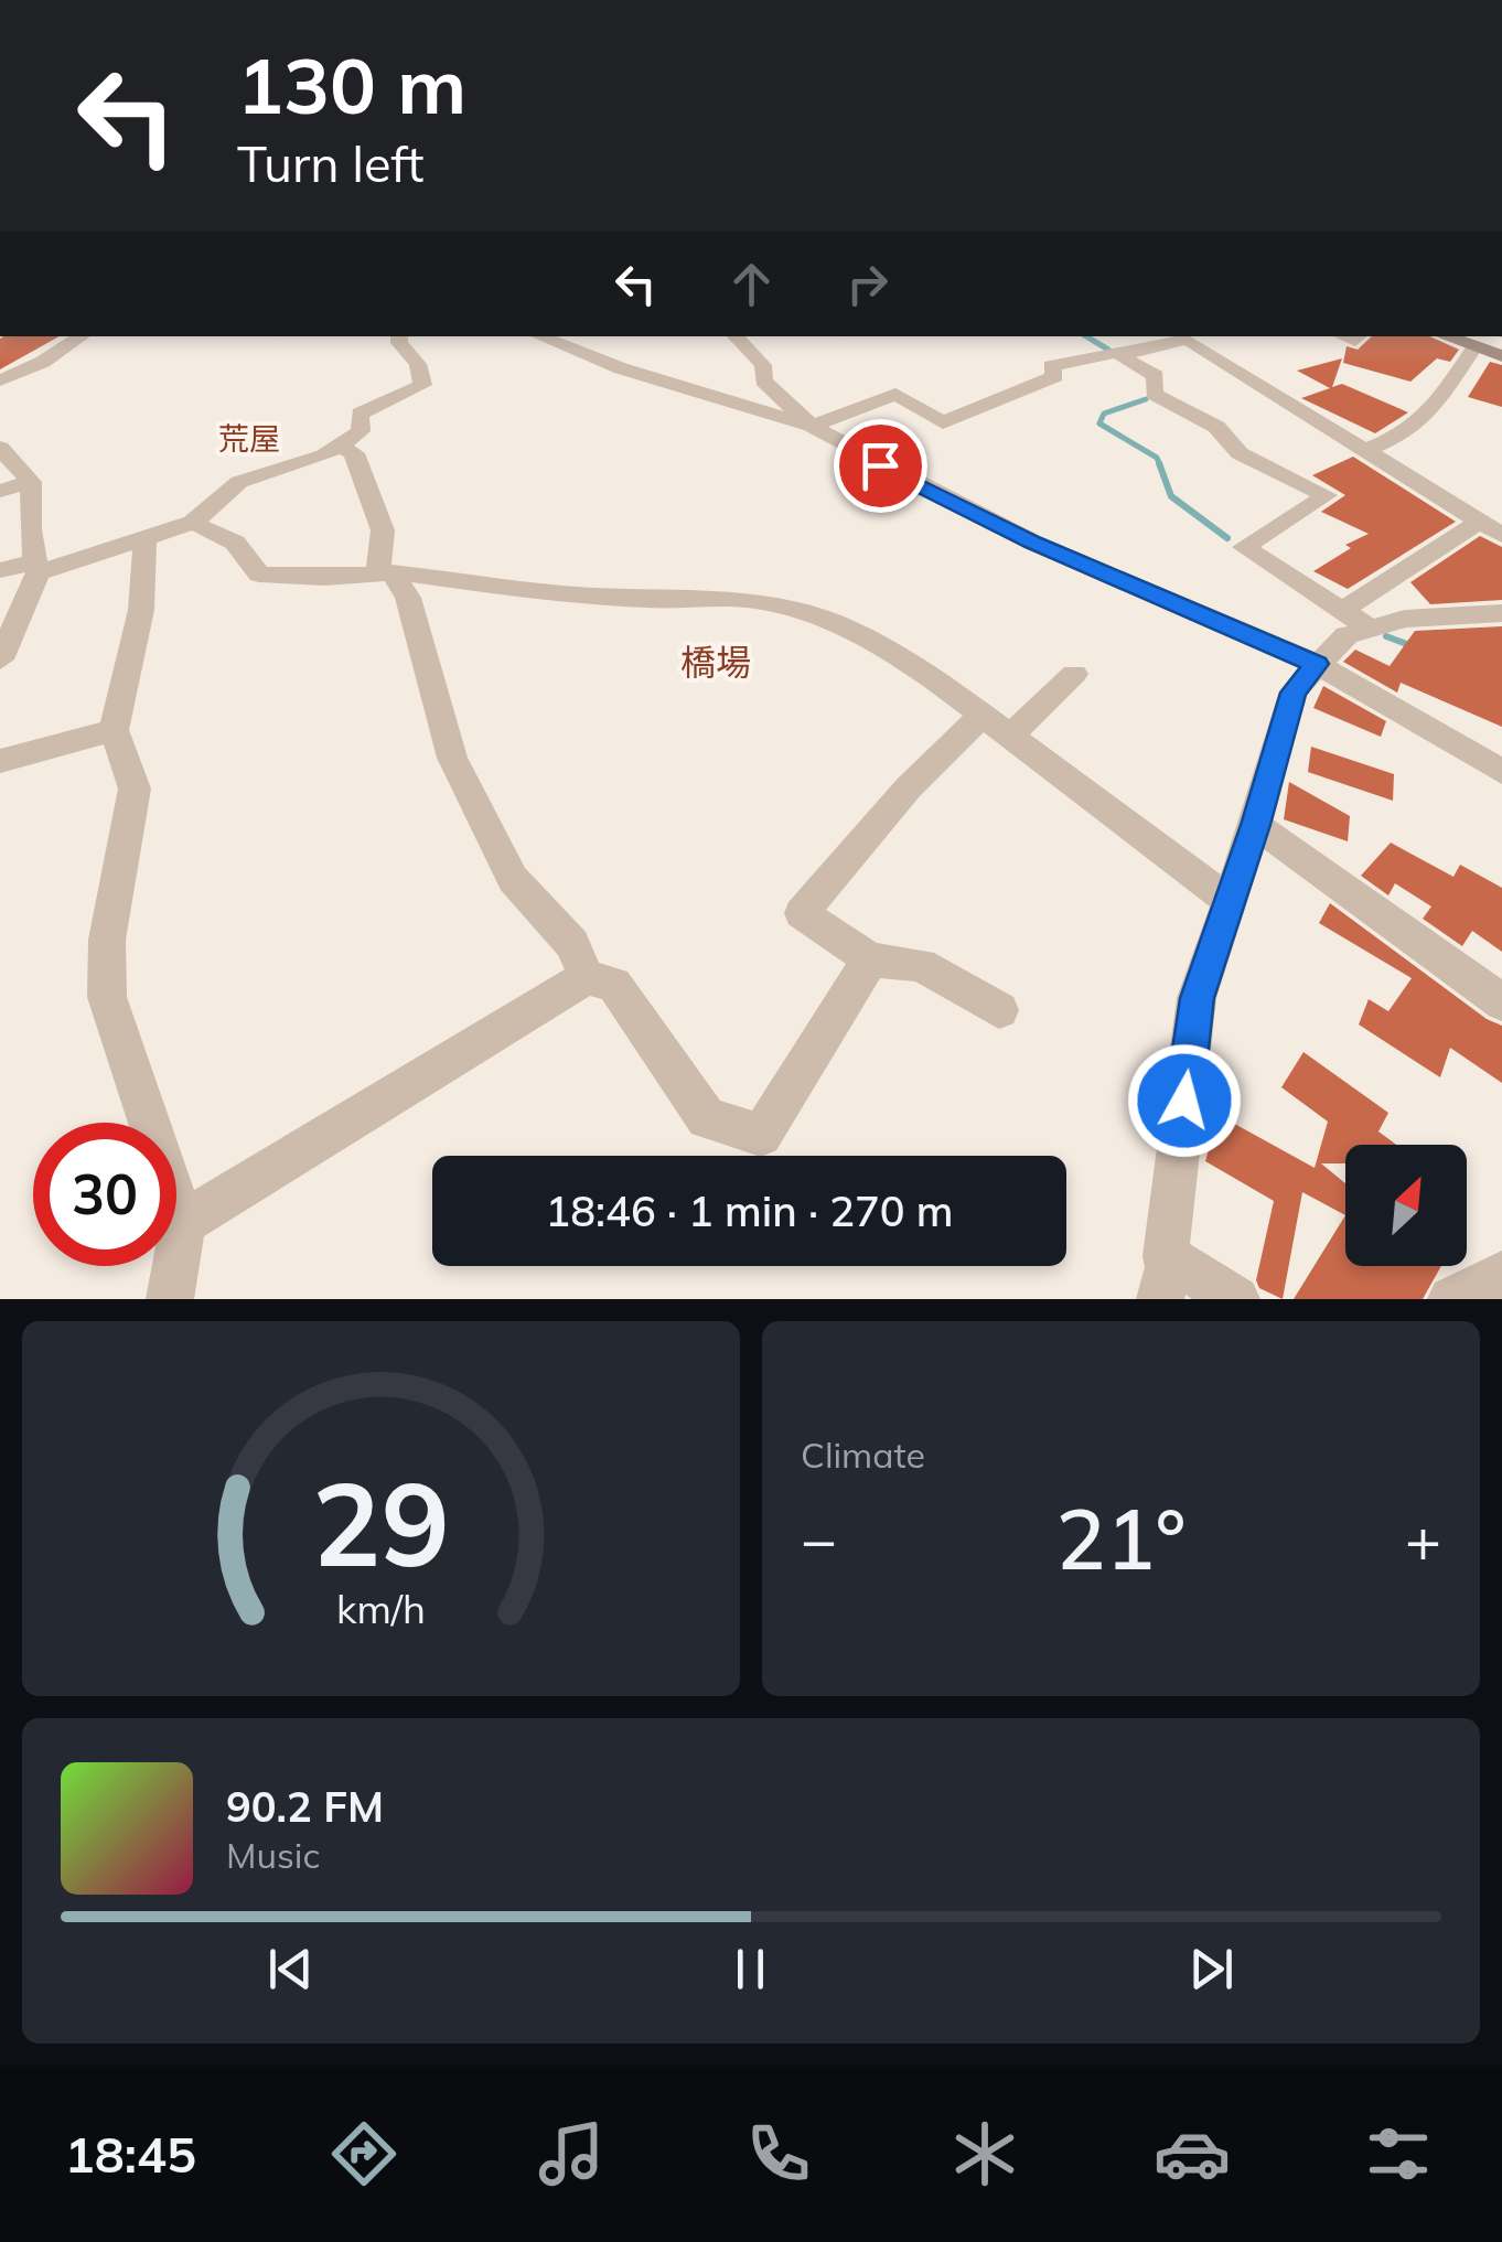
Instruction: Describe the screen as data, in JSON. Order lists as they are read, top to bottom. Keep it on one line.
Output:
{"districts":["荒屋","橋場"],"north":"top right","page":{"turn":["130 m","Turn left"],"limit":"30","trip":"18:46 · 1 min · 270 m","tile":"Climate","heat":["−","21°","+"],"song":["90.2 FM","Music"],"tabs":"18:45","gauge":["29","km/h"]}}
